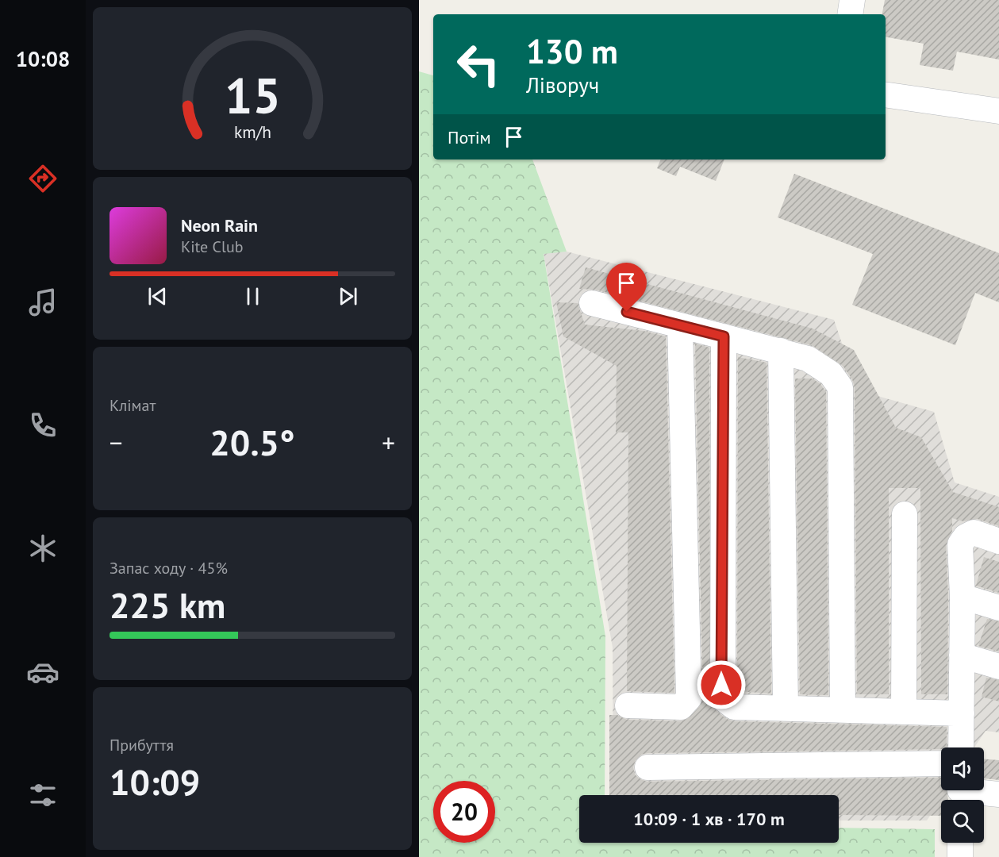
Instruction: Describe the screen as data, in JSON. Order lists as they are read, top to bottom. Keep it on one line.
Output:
{"page":{"tabs":"10:08","turn":["130 m","Ліворуч"],"then":"Потім","song":["Neon Rain","Kite Club"],"tile":["Клімат",["Запас ходу · 45%","225 km"],["Прибуття","10:09"]],"heat":["−","20.5°","+"],"limit":"20","trip":"10:09 · 1 хв · 170 m","gauge":["15","km/h"]}}
